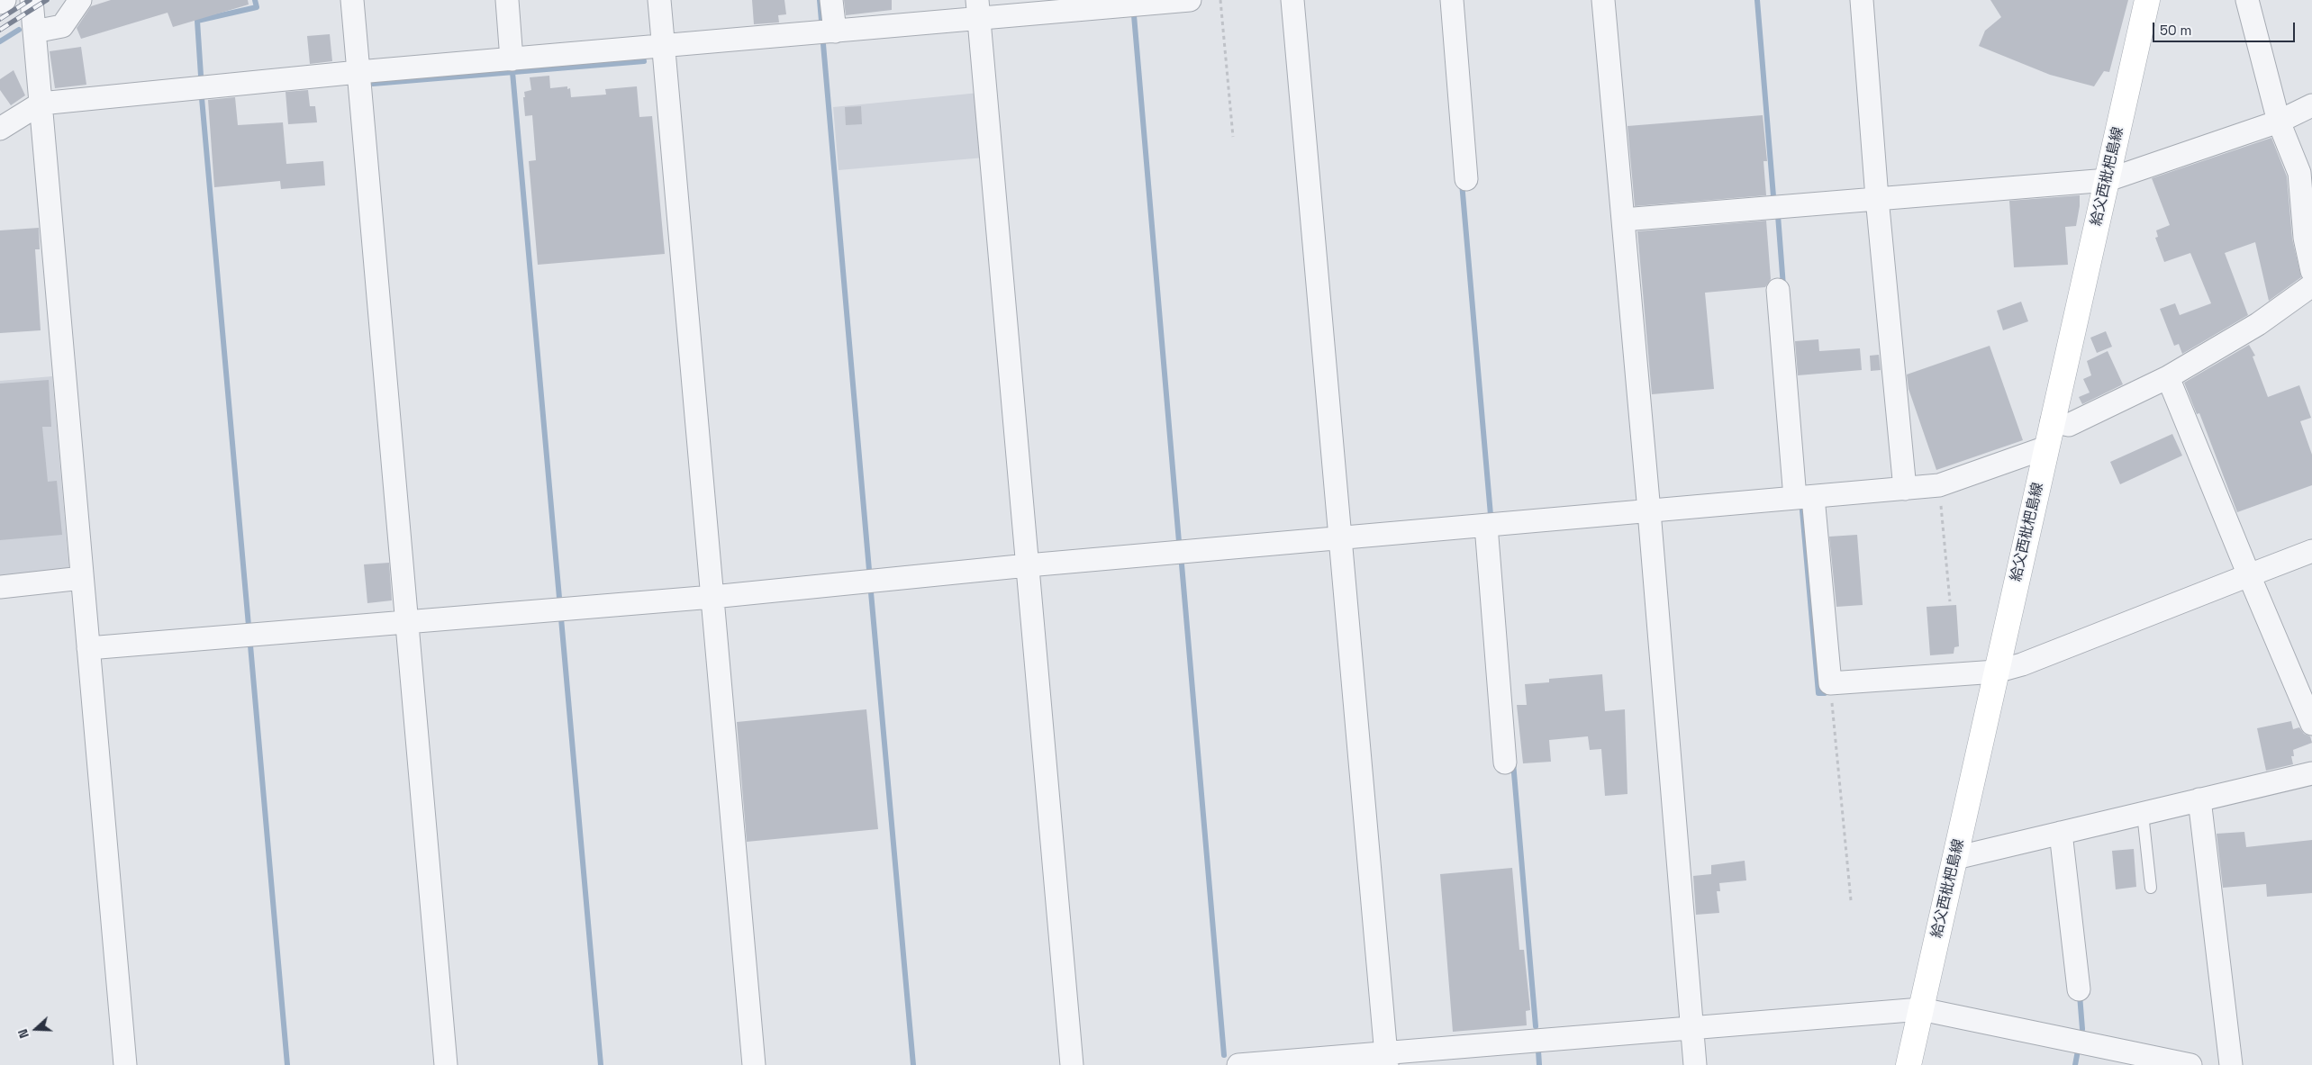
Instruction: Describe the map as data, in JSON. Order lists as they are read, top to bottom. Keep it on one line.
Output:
{"streets":{"main road":["給父西枇杷島線"]},"scale_bar":"50 m","north":"left"}
